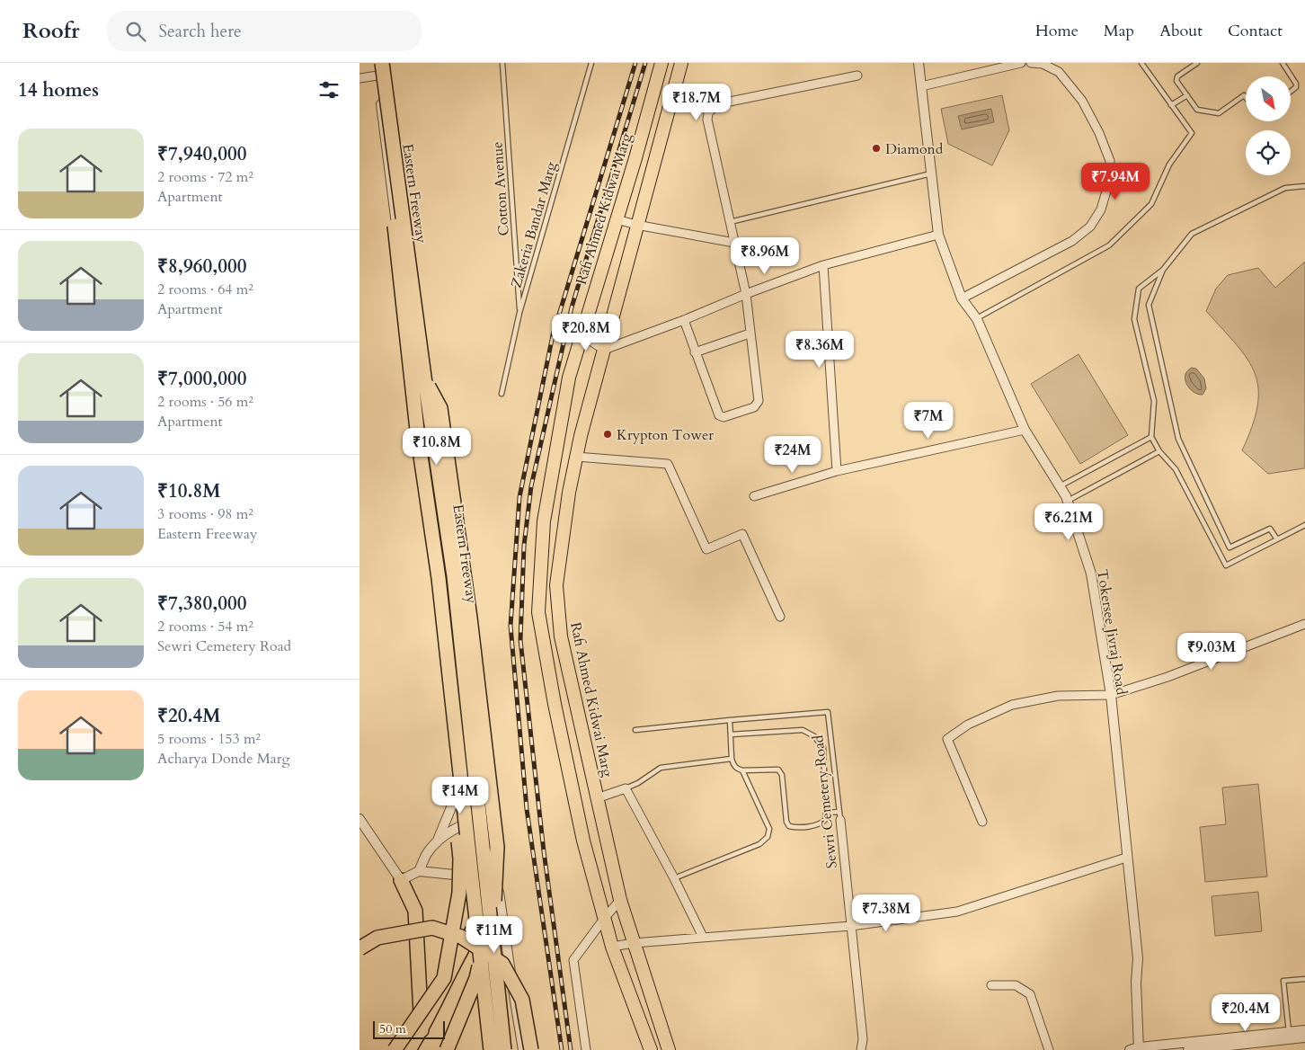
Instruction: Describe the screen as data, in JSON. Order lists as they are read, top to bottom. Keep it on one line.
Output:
{"streets":{"highway":["Eastern Freeway"],"main road":["Rafi Ahmed Kidwai Marg"],"street":["Tokersee Jivraj Road","Sewri Cemetery Road"],"lane":["Cotton Avenue","Zakeria Bandar Marg"]},"crossings":[["Cotton Avenue","Zakeria Bandar Marg"]],"places":["Diamond","Krypton Tower"],"scale_bar":"50 m","north":"bottom right","page":{"header":"Roofr","search":"Search here","nav":["Home","Map","About","Contact"],"heading":"14 homes","price":["₹18.7M","₹7.94M","₹8.96M","₹20.8M","₹8.36M","₹7M","₹10.8M","₹24M","₹6.21M","₹9.03M","₹14M","₹7.38M","₹11M","₹20.4M"],"list":[{"name":"₹7,940,000","note":"2 rooms · 72 m² · Apartment"},{"name":"₹8,960,000","note":"2 rooms · 64 m² · Apartment"},{"name":"₹7,000,000","note":"2 rooms · 56 m² · Apartment"},{"name":"₹10.8M","note":"3 rooms · 98 m² · Eastern Freeway"},{"name":"₹7,380,000","note":"2 rooms · 54 m² · Sewri Cemetery Road"},{"name":"₹20.4M","note":"5 rooms · 153 m² · Acharya Donde Marg"}],"scale":"50 m"}}
